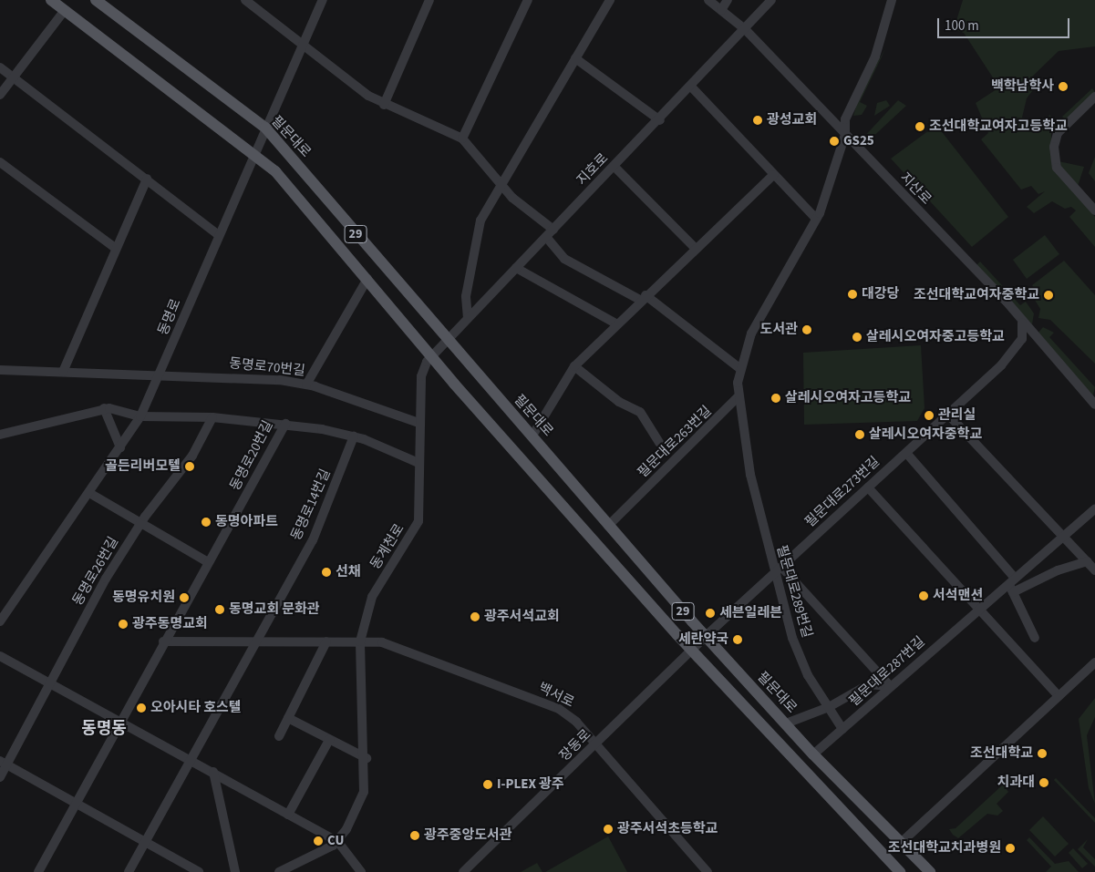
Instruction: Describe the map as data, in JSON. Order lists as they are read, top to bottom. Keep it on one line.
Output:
{"streets":{"main road":["필문대로","29"],"street":["지호로","지산로","동명로","동명로70번길","필문대로263번길","동명로20번길","필문대로273번길","동명로14번길","동계천로","동명로26번길","필문대로289번길","필문대로287번길","백서로","장동로"]},"crossings":[["필문대로","지호로"],["필문대로","동명로"],["필문대로","필문대로263번길"],["필문대로","필문대로273번길"],["필문대로","필문대로287번길"],["필문대로","장동로"],["지호로","지산로"],["지호로","29"],["지호로","동계천로"],["지산로","필문대로273번길"],["29","동명로"],["29","동계천로"],["29","장동로"],["동명로","동명로70번길"],["동명로70번길","동계천로"],["필문대로263번길","필문대로289번길"],["동명로20번길","동명로26번길"],["필문대로273번길","필문대로289번길"],["필문대로273번길","장동로"],["동계천로","백서로"],["필문대로289번길","필문대로287번길"],["백서로","장동로"]],"districts":["동명동"],"places":["백학남학사","광성교회","조선대학교여자고등학교","GS25","대강당","조선대학교여자중학교","도서관","살레시오여자중고등학교","살레시오여자고등학교","관리실","살레시오여자중학교","골든리버모텔","동명아파트","선채","서석맨션","동명유치원","동명교회 문화관","세븐일레븐","광주서석교회","광주동명교회","세란약국","오아시타 호스텔","조선대학교","치과대","I-PLEX 광주","광주서석초등학교","광주중앙도서관","CU","조선대학교치과병원"],"scale_bar":"100 m"}
